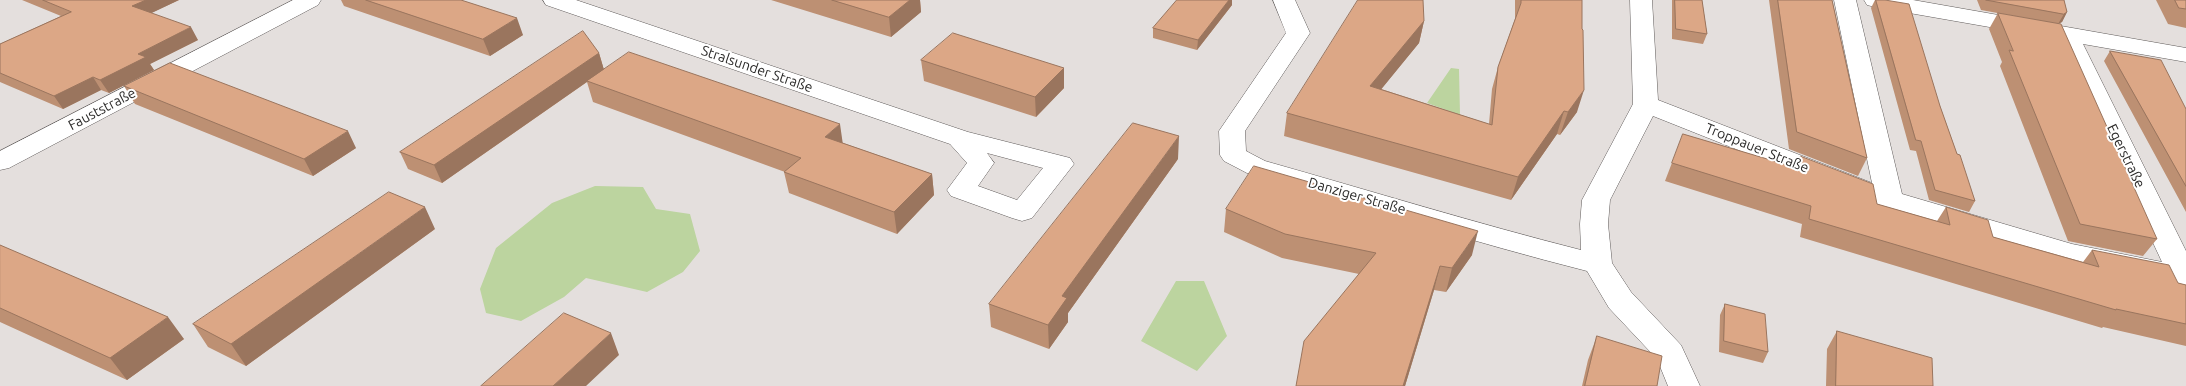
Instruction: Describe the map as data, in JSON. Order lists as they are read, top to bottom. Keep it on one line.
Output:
{"streets":{"street":["Stralsunder Straße","Fauststraße","Troppauer Straße","Egerstraße","Danziger Straße"]},"crossings":[["Troppauer Straße","Egerstraße"]]}
